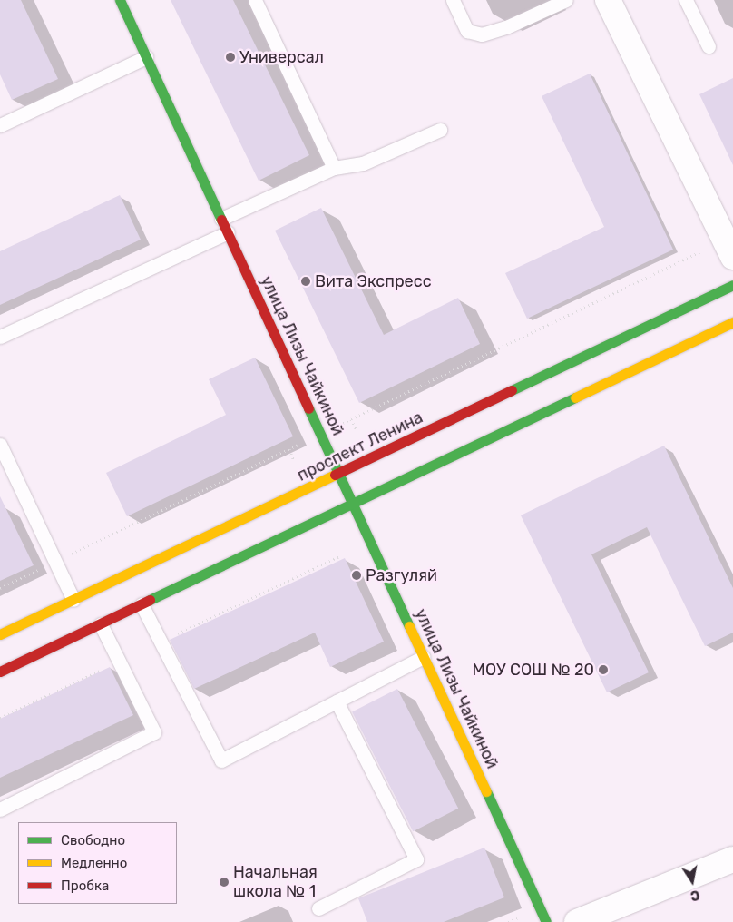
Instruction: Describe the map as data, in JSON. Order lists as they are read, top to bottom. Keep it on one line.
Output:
{"streets":{"main road":["улица Лизы Чайкиной","проспект Ленина"]},"crossings":[["улица Лизы Чайкиной","проспект Ленина"]],"places":["Универсал","Вита Экспресс","Разгуляй","МОУ СОШ № 20","Начальная школа № 1"],"legend":["Свободно","Медленно","Пробка"],"north":"bottom"}
